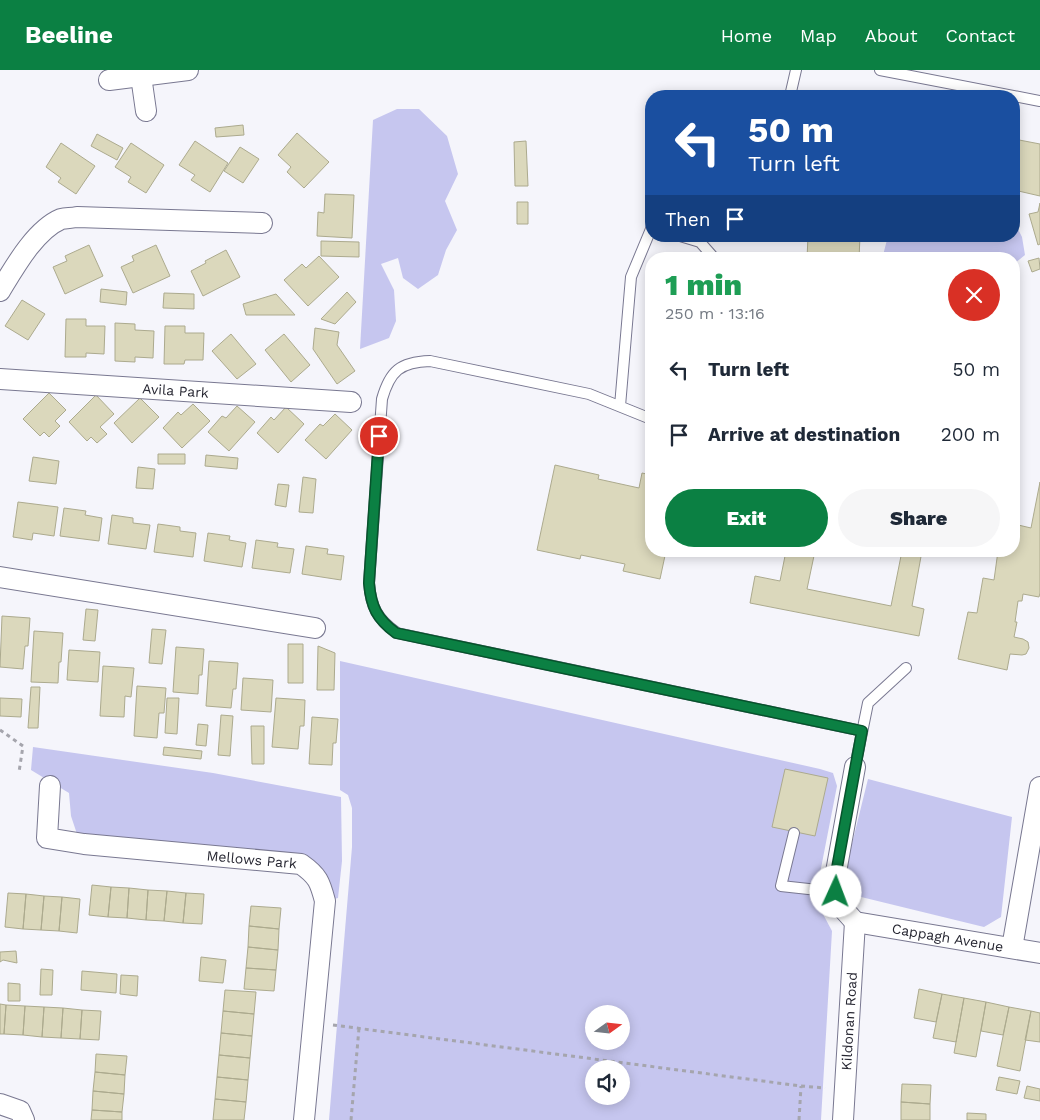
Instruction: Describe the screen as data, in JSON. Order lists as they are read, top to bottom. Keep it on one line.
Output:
{"streets":{"street":["Avila Park","Mellows Park","Cappagh Avenue","Kildonan Road"]},"crossings":[["Cappagh Avenue","Kildonan Road"]],"north":"right","page":{"header":"Beeline","nav":["Home","Map","About","Contact"],"turn":["50 m","Turn left"],"then":"Then","heading":["1 min","250 m · 13:16"],"list":[{"name":"Turn left","value":"50 m"},{"name":"Arrive at destination","value":"200 m"}],"buttons":["Exit","Share"]}}
